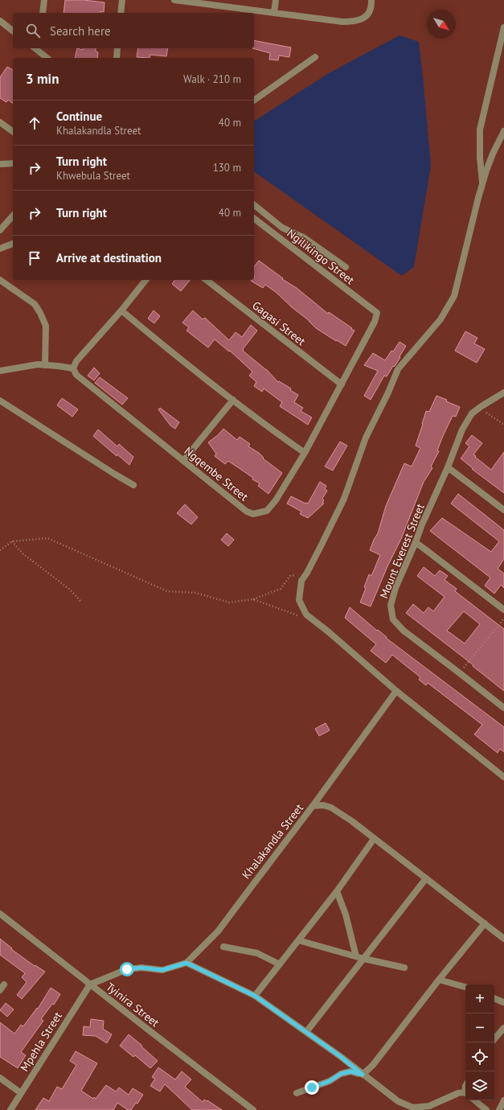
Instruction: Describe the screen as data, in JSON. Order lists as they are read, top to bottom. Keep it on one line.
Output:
{"streets":{"street":["Ngilikingo Street","Gagasi Street","Ngqembe Street","Mount Everest Street","Khalakandla Street","Tyinira Street","Mpehla Street"]},"crossings":[["Ngilikingo Street","Ngqembe Street"],["Gagasi Street","Ngqembe Street"],["Khalakandla Street","Tyinira Street"],["Khalakandla Street","Mpehla Street"],["Tyinira Street","Mpehla Street"]],"north":"bottom right","page":{"search":"Search here","heading":["3 min","Walk · 210 m"],"list":[["Continue","Khalakandla Street","40 m"],["Turn right","Khwebula Street","130 m"],["Turn right","40 m"],"Arrive at destination"],"map_buttons":["+","−"]}}
